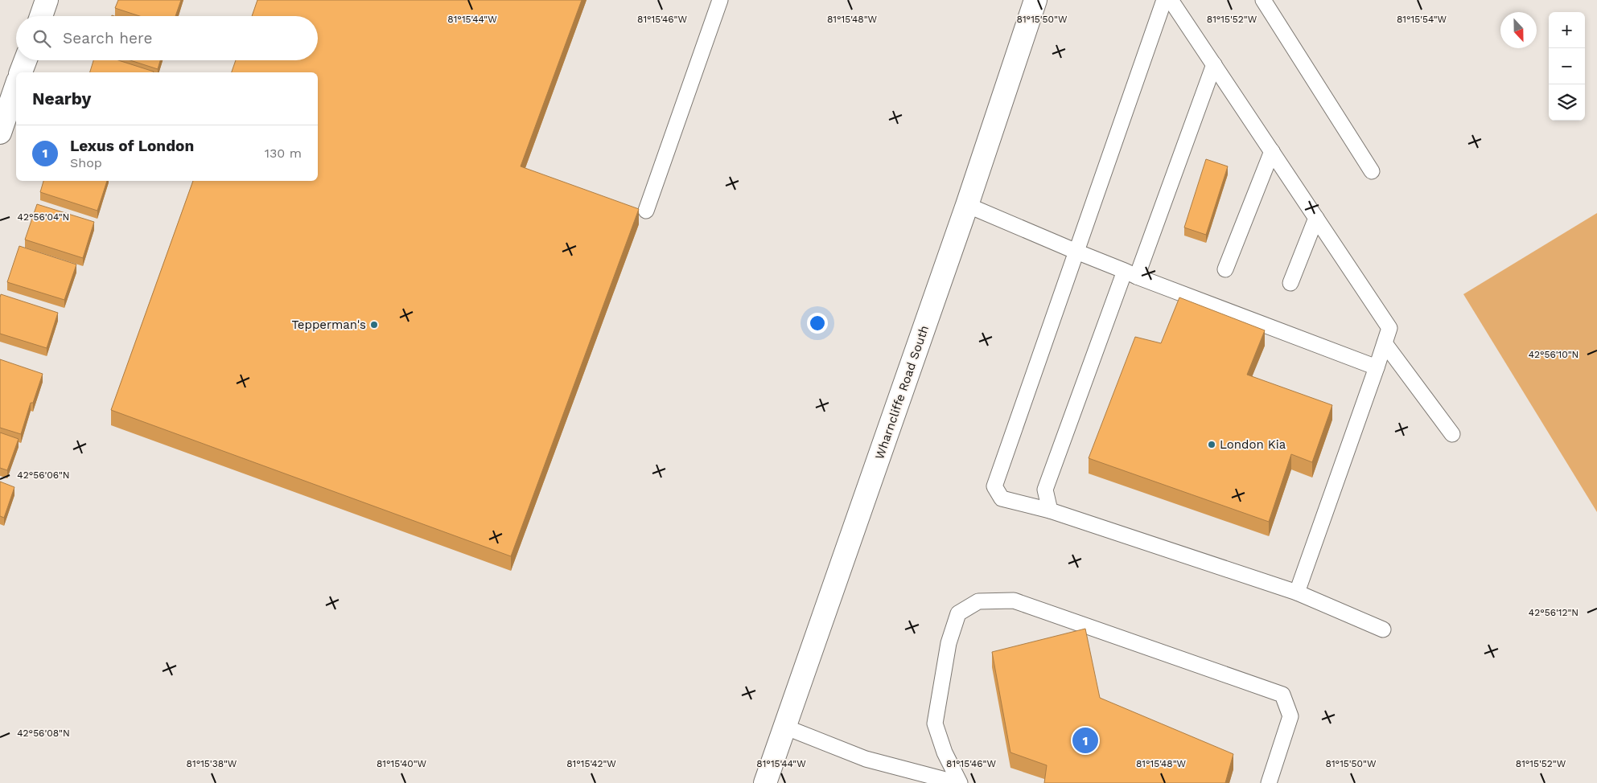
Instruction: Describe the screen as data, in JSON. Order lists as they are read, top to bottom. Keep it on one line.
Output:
{"streets":{"main road":["Wharncliffe Road South"]},"places":["Tepperman's","London Kia"],"north":"bottom","page":{"map_buttons":["+","−"],"search":"Search here","heading":"Nearby","list":[{"mark":"1","name":"Lexus of London","note":"Shop","value":"130 m"}],"pins":"1"},"coordinates":["81°15'44\"W","81°15'46\"W","81°15'48\"W","81°15'50\"W","81°15'52\"W","81°15'54\"W","42°56'04\"N","42°56'10\"N","42°56'06\"N","42°56'12\"N","42°56'08\"N","81°15'38\"W","81°15'40\"W","81°15'42\"W"]}
